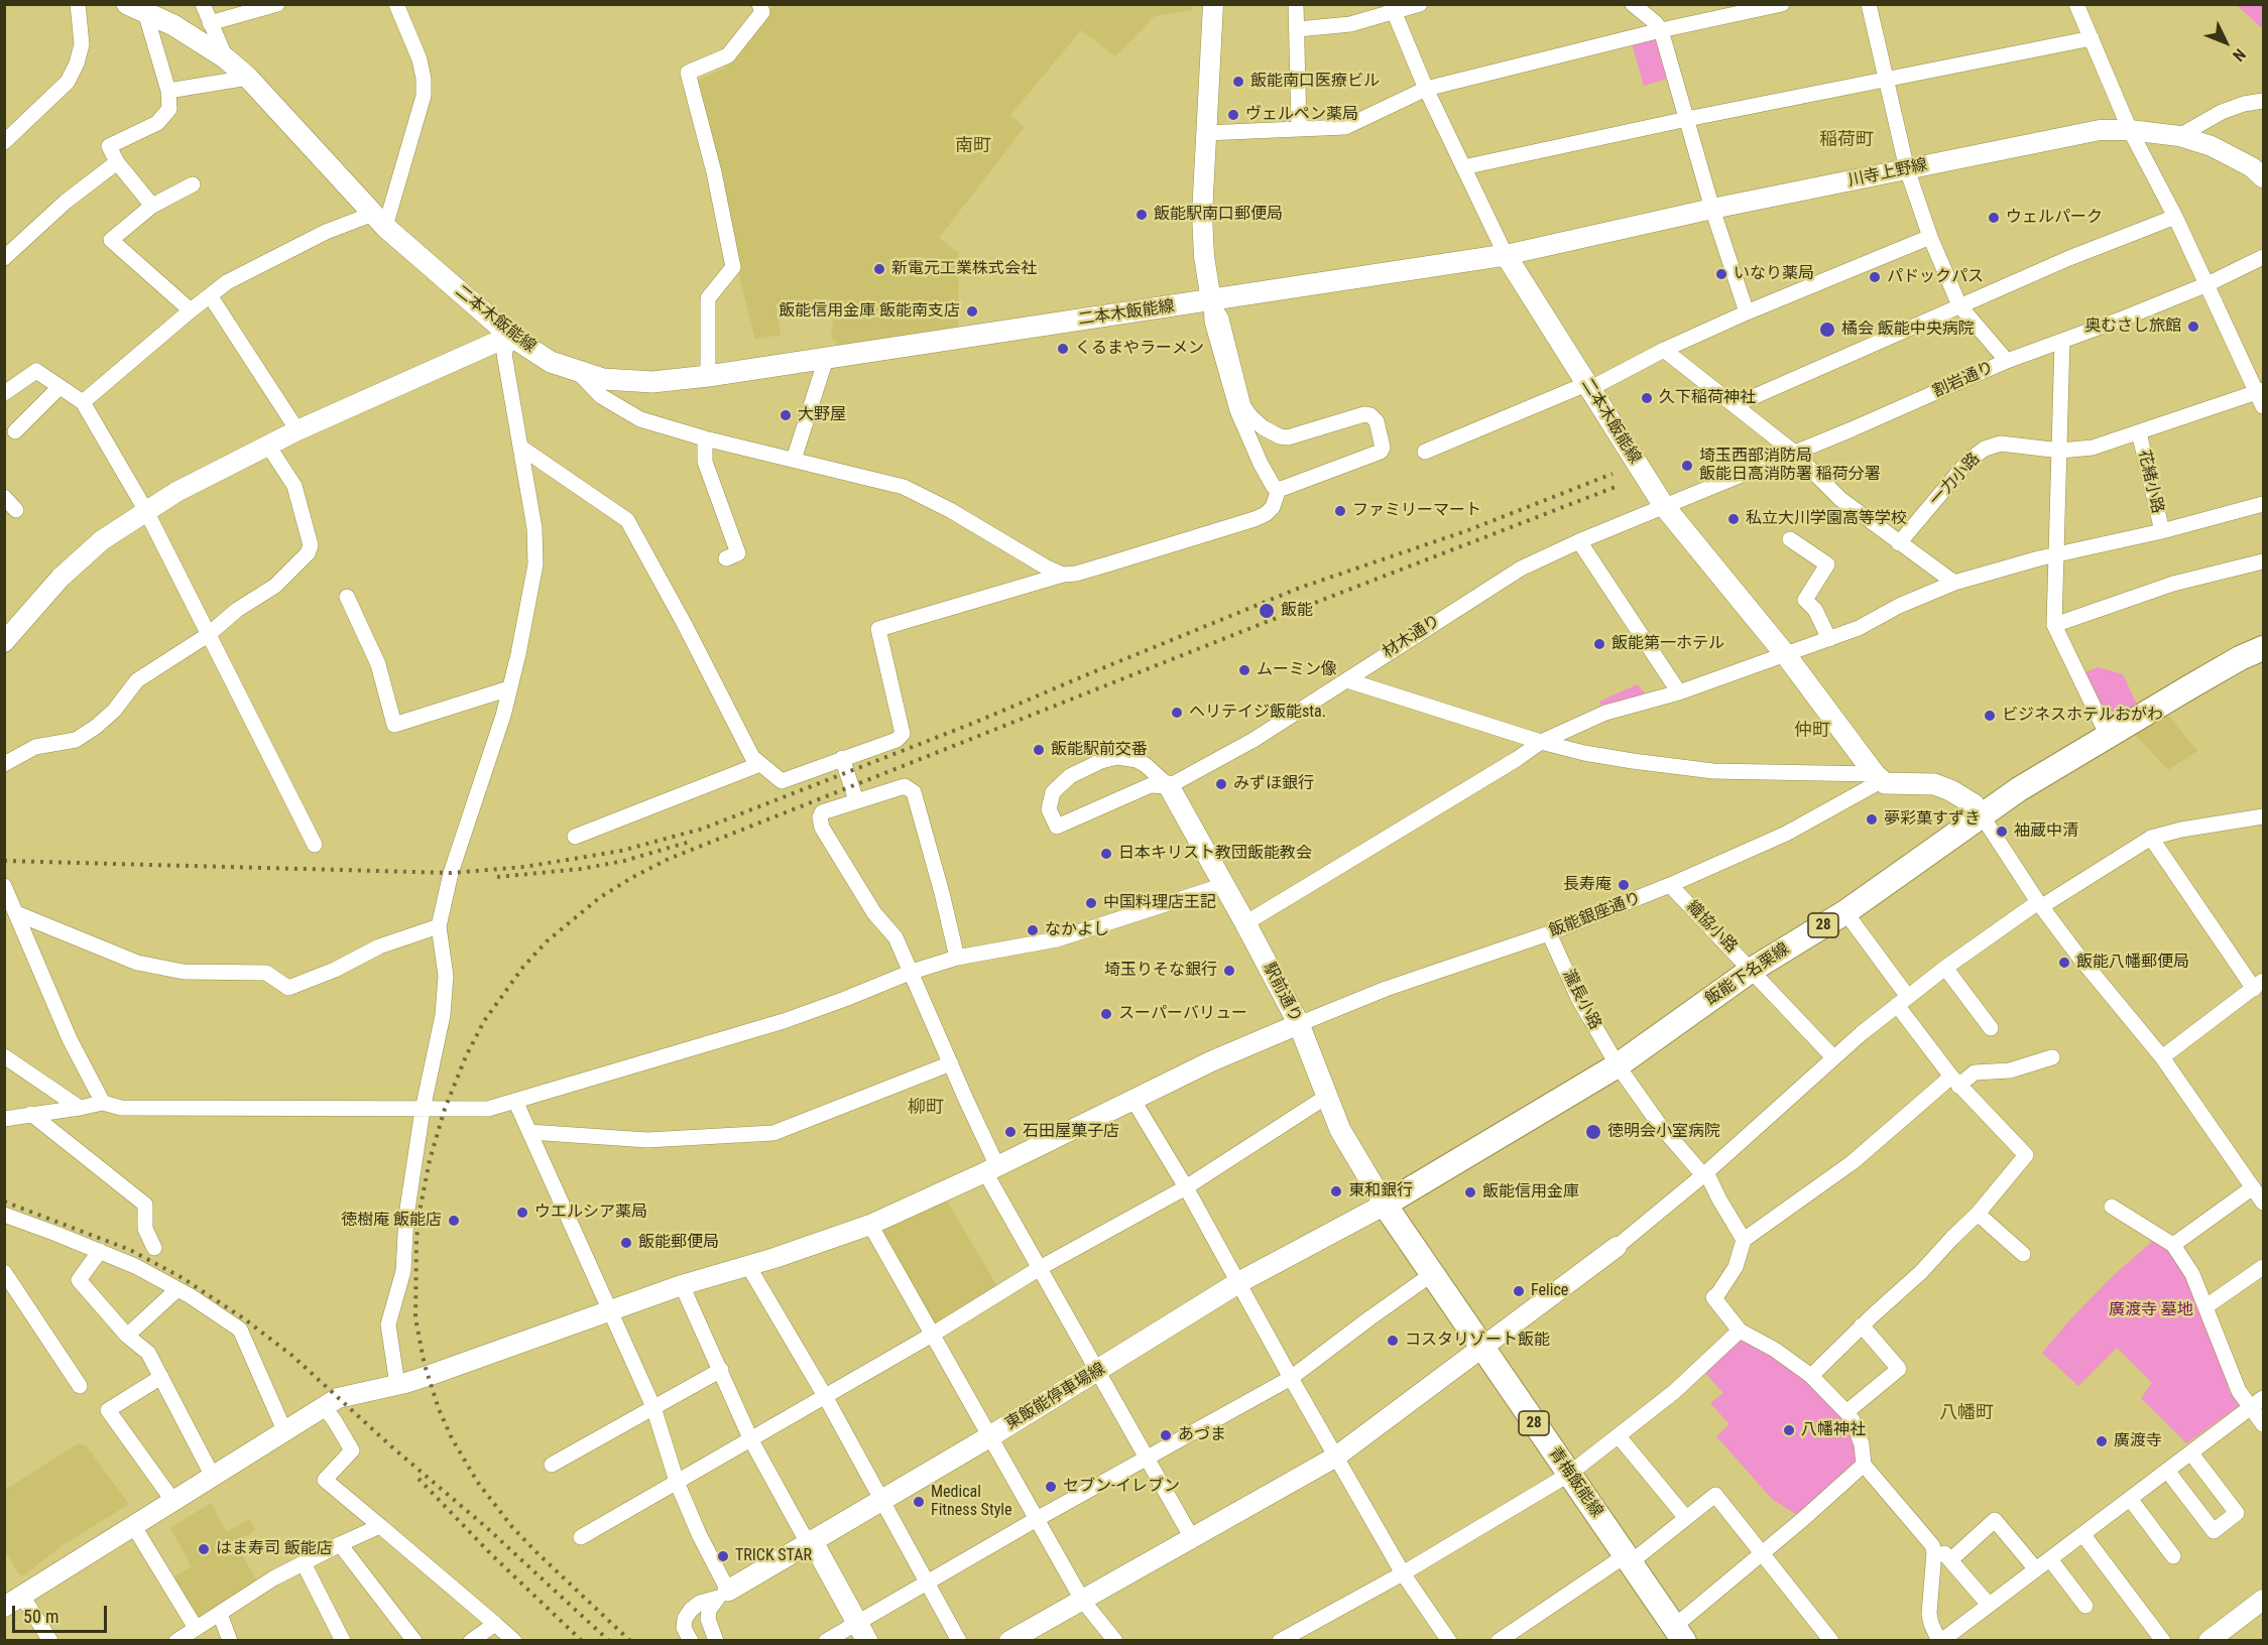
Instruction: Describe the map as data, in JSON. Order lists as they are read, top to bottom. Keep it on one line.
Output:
{"streets":{"main road":["二本木飯能線","28","飯能下名栗線","駅前通り","東飯能停車場線","青梅飯能線"],"street":["川寺上野線","割岩通り","一力小路","花緒小路","材木通り","飯能銀座通り","織協小路","瀧長小路"]},"crossings":[["川寺上野線","二本木飯能線"],["二本木飯能線","割岩通り"],["二本木飯能線","材木通り"],["二本木飯能線","飯能銀座通り"],["割岩通り","材木通り"],["一力小路","花緒小路"],["材木通り","駅前通り"],["飯能銀座通り","織協小路"],["飯能銀座通り","駅前通り"],["飯能銀座通り","瀧長小路"],["織協小路","飯能下名栗線"],["飯能下名栗線","駅前通り"],["飯能下名栗線","瀧長小路"],["飯能下名栗線","東飯能停車場線"],["飯能下名栗線","青梅飯能線"],["駅前通り","東飯能停車場線"],["駅前通り","青梅飯能線"],["東飯能停車場線","青梅飯能線"]],"districts":["稲荷町","南町","仲町","柳町","八幡町"],"parks":["廣渡寺 墓地"],"places":["飯能南口医療ビル","ヴェルペン薬局","飯能駅南口郵便局","ウェルパーク","新電元工業株式会社","いなり薬局","パドックパス","飯能信用金庫 飯能南支店","奥むさし旅館","橘会 飯能中央病院","くるまやラーメン","久下稲荷神社","大野屋","埼玉西部消防局 飯能日高消防署 稲荷分署","ファミリーマート","私立大川学園高等学校","飯能","飯能第一ホテル","ムーミン像","ヘリテイジ飯能sta.","ビジネスホテルおがわ","飯能駅前交番","みずほ銀行","夢彩菓すずき","袖蔵中清","日本キリスト教団飯能教会","長寿庵","中国料理店王記","なかよし","飯能八幡郵便局","埼玉りそな銀行","スーパーバリュー","石田屋菓子店","徳明会小室病院","東和銀行","飯能信用金庫","ウエルシア薬局","徳樹庵 飯能店","飯能郵便局","Felice","コスタリゾート飯能","八幡神社","あづま","廣渡寺","セブン-イレブン","Medical Fitness Style","はま寿司 飯能店","TRICK STAR"],"scale_bar":"50 m","north":"bottom right"}
